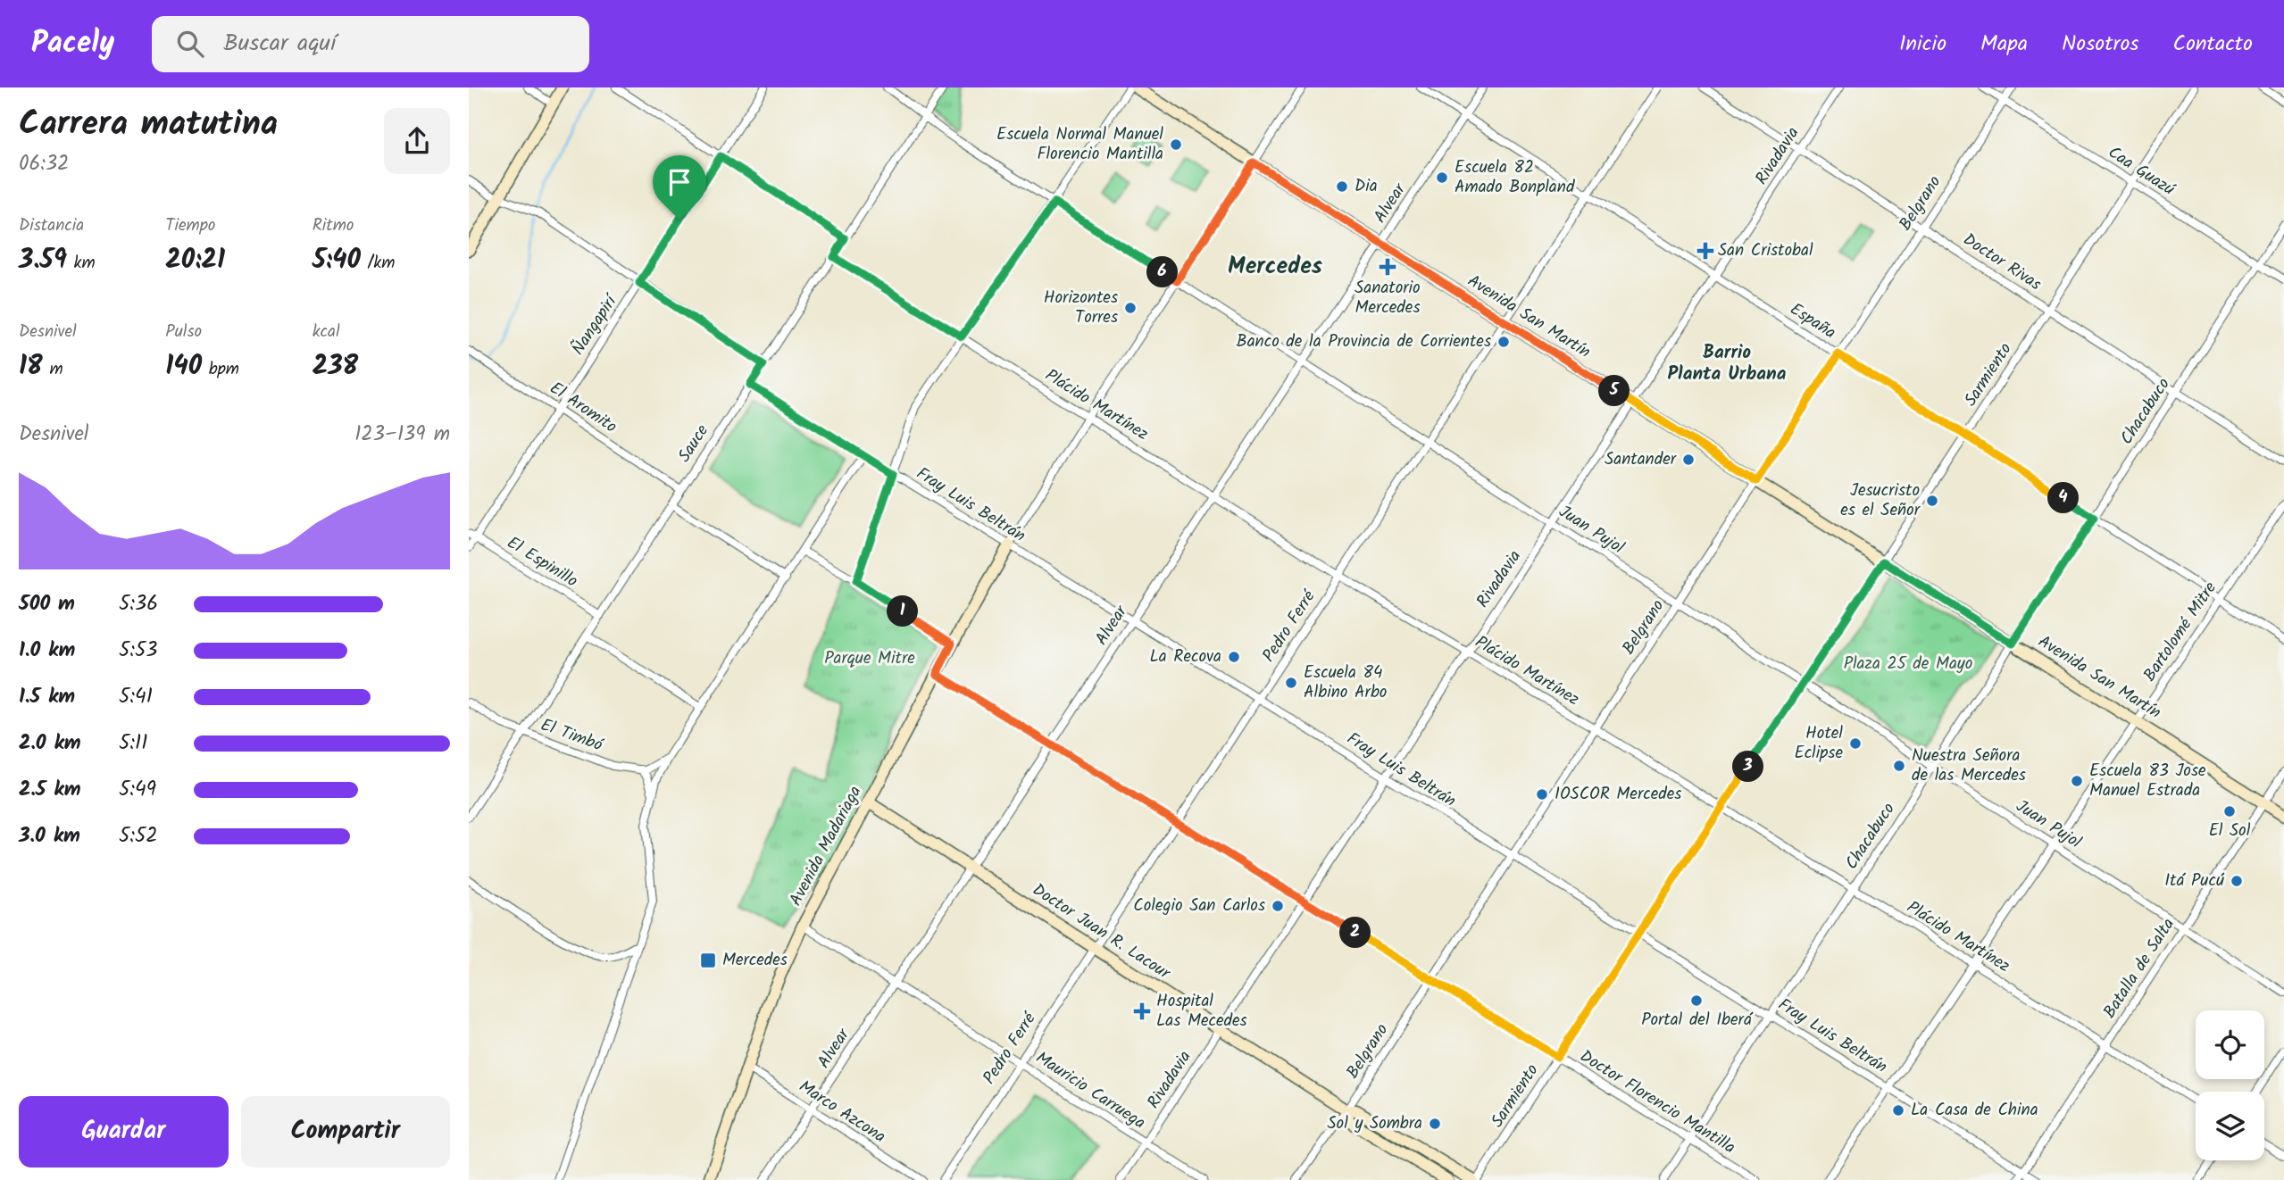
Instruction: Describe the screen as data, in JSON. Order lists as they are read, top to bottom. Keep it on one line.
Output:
{"streets":{"street":["Rivadavia","Caa Guazú","Alvear","Belgrano","Doctor Rivas","Avenida San Martín","España","Ñangapirí","Sarmiento","Plácido Martínez","El Aromito","Chacabuco","Sauce","Fray Luis Beltrán","Juan Pujol","El Espinillo","Pedro Ferré","Bartolomé Mitre","El Timbó","Avenida Madariaga","Doctor Juan R. Lacour","Batalla de Salta","Mauricio Carruega","Doctor Florencio Mantilla","Marco Azcona"]},"crossings":[["Rivadavia","Doctor Rivas"],["Rivadavia","Avenida San Martín"],["Rivadavia","España"],["Rivadavia","Plácido Martínez"],["Rivadavia","Fray Luis Beltrán"],["Rivadavia","Juan Pujol"],["Rivadavia","Doctor Juan R. Lacour"],["Rivadavia","Mauricio Carruega"],["Rivadavia","Doctor Florencio Mantilla"],["Caa Guazú","Belgrano"],["Caa Guazú","Sarmiento"],["Caa Guazú","Chacabuco"],["Alvear","Avenida San Martín"],["Alvear","España"],["Alvear","Plácido Martínez"],["Alvear","Fray Luis Beltrán"],["Alvear","Juan Pujol"],["Alvear","Doctor Juan R. Lacour"],["Alvear","Mauricio Carruega"],["Alvear","Doctor Florencio Mantilla"],["Alvear","Marco Azcona"],["Belgrano","Doctor Rivas"],["Belgrano","Avenida San Martín"],["Belgrano","España"],["Belgrano","Plácido Martínez"],["Belgrano","Fray Luis Beltrán"],["Belgrano","Juan Pujol"],["Belgrano","Doctor Juan R. Lacour"],["Belgrano","Doctor Florencio Mantilla"],["Doctor Rivas","Sarmiento"],["Doctor Rivas","Chacabuco"],["Avenida San Martín","Sarmiento"],["Avenida San Martín","Chacabuco"],["Avenida San Martín","Pedro Ferré"],["Avenida San Martín","Bartolomé Mitre"],["Avenida San Martín","Batalla de Salta"],["España","Sarmiento"],["España","Chacabuco"],["España","Pedro Ferré"],["España","Bartolomé Mitre"],["Ñangapirí","El Aromito"],["Ñangapirí","El Espinillo"],["Sarmiento","Plácido Martínez"],["Sarmiento","Fray Luis Beltrán"],["Sarmiento","Juan Pujol"],["Sarmiento","Doctor Florencio Mantilla"],["Plácido Martínez","Chacabuco"],["Plácido Martínez","Sauce"],["Plácido Martínez","Pedro Ferré"],["Plácido Martínez","Bartolomé Mitre"],["Plácido Martínez","Batalla de Salta"],["El Aromito","Sauce"],["Chacabuco","Fray Luis Beltrán"],["Chacabuco","Juan Pujol"],["Chacabuco","Doctor Florencio Mantilla"],["Sauce","Fray Luis Beltrán"],["Sauce","Juan Pujol"],["Sauce","El Espinillo"],["Sauce","El Timbó"],["Fray Luis Beltrán","Pedro Ferré"],["Fray Luis Beltrán","Bartolomé Mitre"],["Fray Luis Beltrán","Avenida Madariaga"],["Fray Luis Beltrán","Batalla de Salta"],["Juan Pujol","Pedro Ferré"],["Juan Pujol","Bartolomé Mitre"],["Juan Pujol","Batalla de Salta"],["Pedro Ferré","Doctor Juan R. Lacour"],["Pedro Ferré","Mauricio Carruega"],["Pedro Ferré","Doctor Florencio Mantilla"],["Avenida Madariaga","Doctor Juan R. Lacour"],["Avenida Madariaga","Mauricio Carruega"],["Avenida Madariaga","Doctor Florencio Mantilla"],["Avenida Madariaga","Marco Azcona"]],"districts":["Mercedes","Barrio Planta Urbana"],"parks":["Parque Mitre","Plaza 25 de Mayo"],"places":{"other":["Escuela Normal Manuel Florencio Mantilla","Escuela 82 Amado Bonpland","Dia","Horizontes Torres","Banco de la Provincia de Corrientes","Santander","Jesucristo es el Señor","La Recova","Escuela 84 Albino Arbo","Hotel Eclipse","Nuestra Señora de las Mercedes","Escuela 83 Jose Manuel Estrada","IOSCOR Mercedes","El Sol","Itá Pucú","Colegio San Carlos","Portal del Iberá","La Casa de China","Sol y Sombra"],"health":["San Cristobal","Sanatorio Mercedes","Hospital Las Mecedes"],"transit":["Mercedes"]},"page":{"header":"Pacely","search":"Buscar aquí","nav":["Inicio","Mapa","Nosotros","Contacto"],"heading":["Carrera matutina","06:32"],"stats":[["Distancia","3.59 km"],["Tiempo","20:21"],["Ritmo","5:40 /km"],["Desnivel","18 m"],["Pulso","140 bpm"],["kcal","238"]],"pins":["6","5","4","1","3","2"],"chart":["Desnivel","123–139 m"],"list":[{"name":"500 m","note":"5:36"},{"name":"1.0 km","note":"5:53"},{"name":"1.5 km","note":"5:41"},{"name":"2.0 km","note":"5:11"},{"name":"2.5 km","note":"5:49"},{"name":"3.0 km","note":"5:52"}],"buttons":["Guardar","Compartir"]}}
